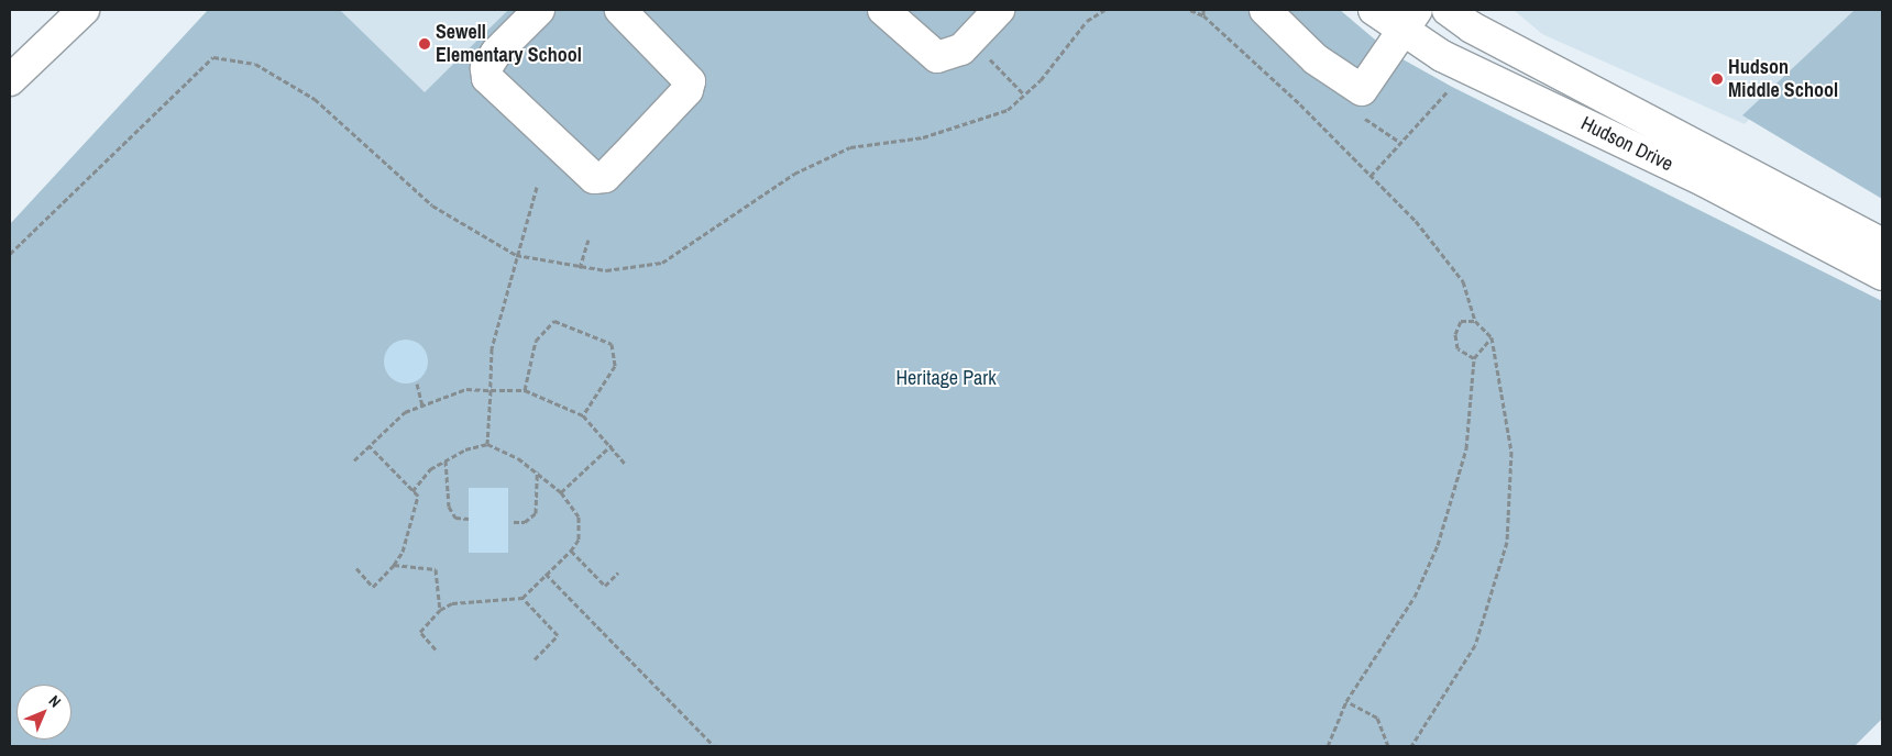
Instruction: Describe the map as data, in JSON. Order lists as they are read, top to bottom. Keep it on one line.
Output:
{"streets":{"street":["Hudson Drive"]},"parks":["Heritage Park"],"places":["Sewell Elementary School","Hudson Middle School"],"north":"top right"}
